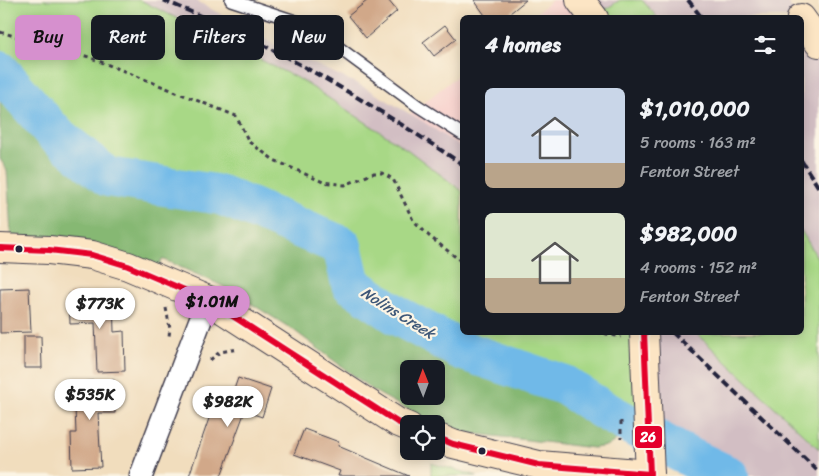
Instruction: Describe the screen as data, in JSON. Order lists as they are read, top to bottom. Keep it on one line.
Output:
{"water":["Nolins Creek"],"lines":["transit line 26"],"north":"top","page":{"chip":["Buy","Rent","Filters","New"],"heading":"4 homes","list":[{"name":"$1,010,000","note":"5 rooms · 163 m² · Fenton Street"},{"name":"$982,000","note":"4 rooms · 152 m² · Fenton Street"}],"price":["$1.01M","$773K","$535K","$982K"]}}
